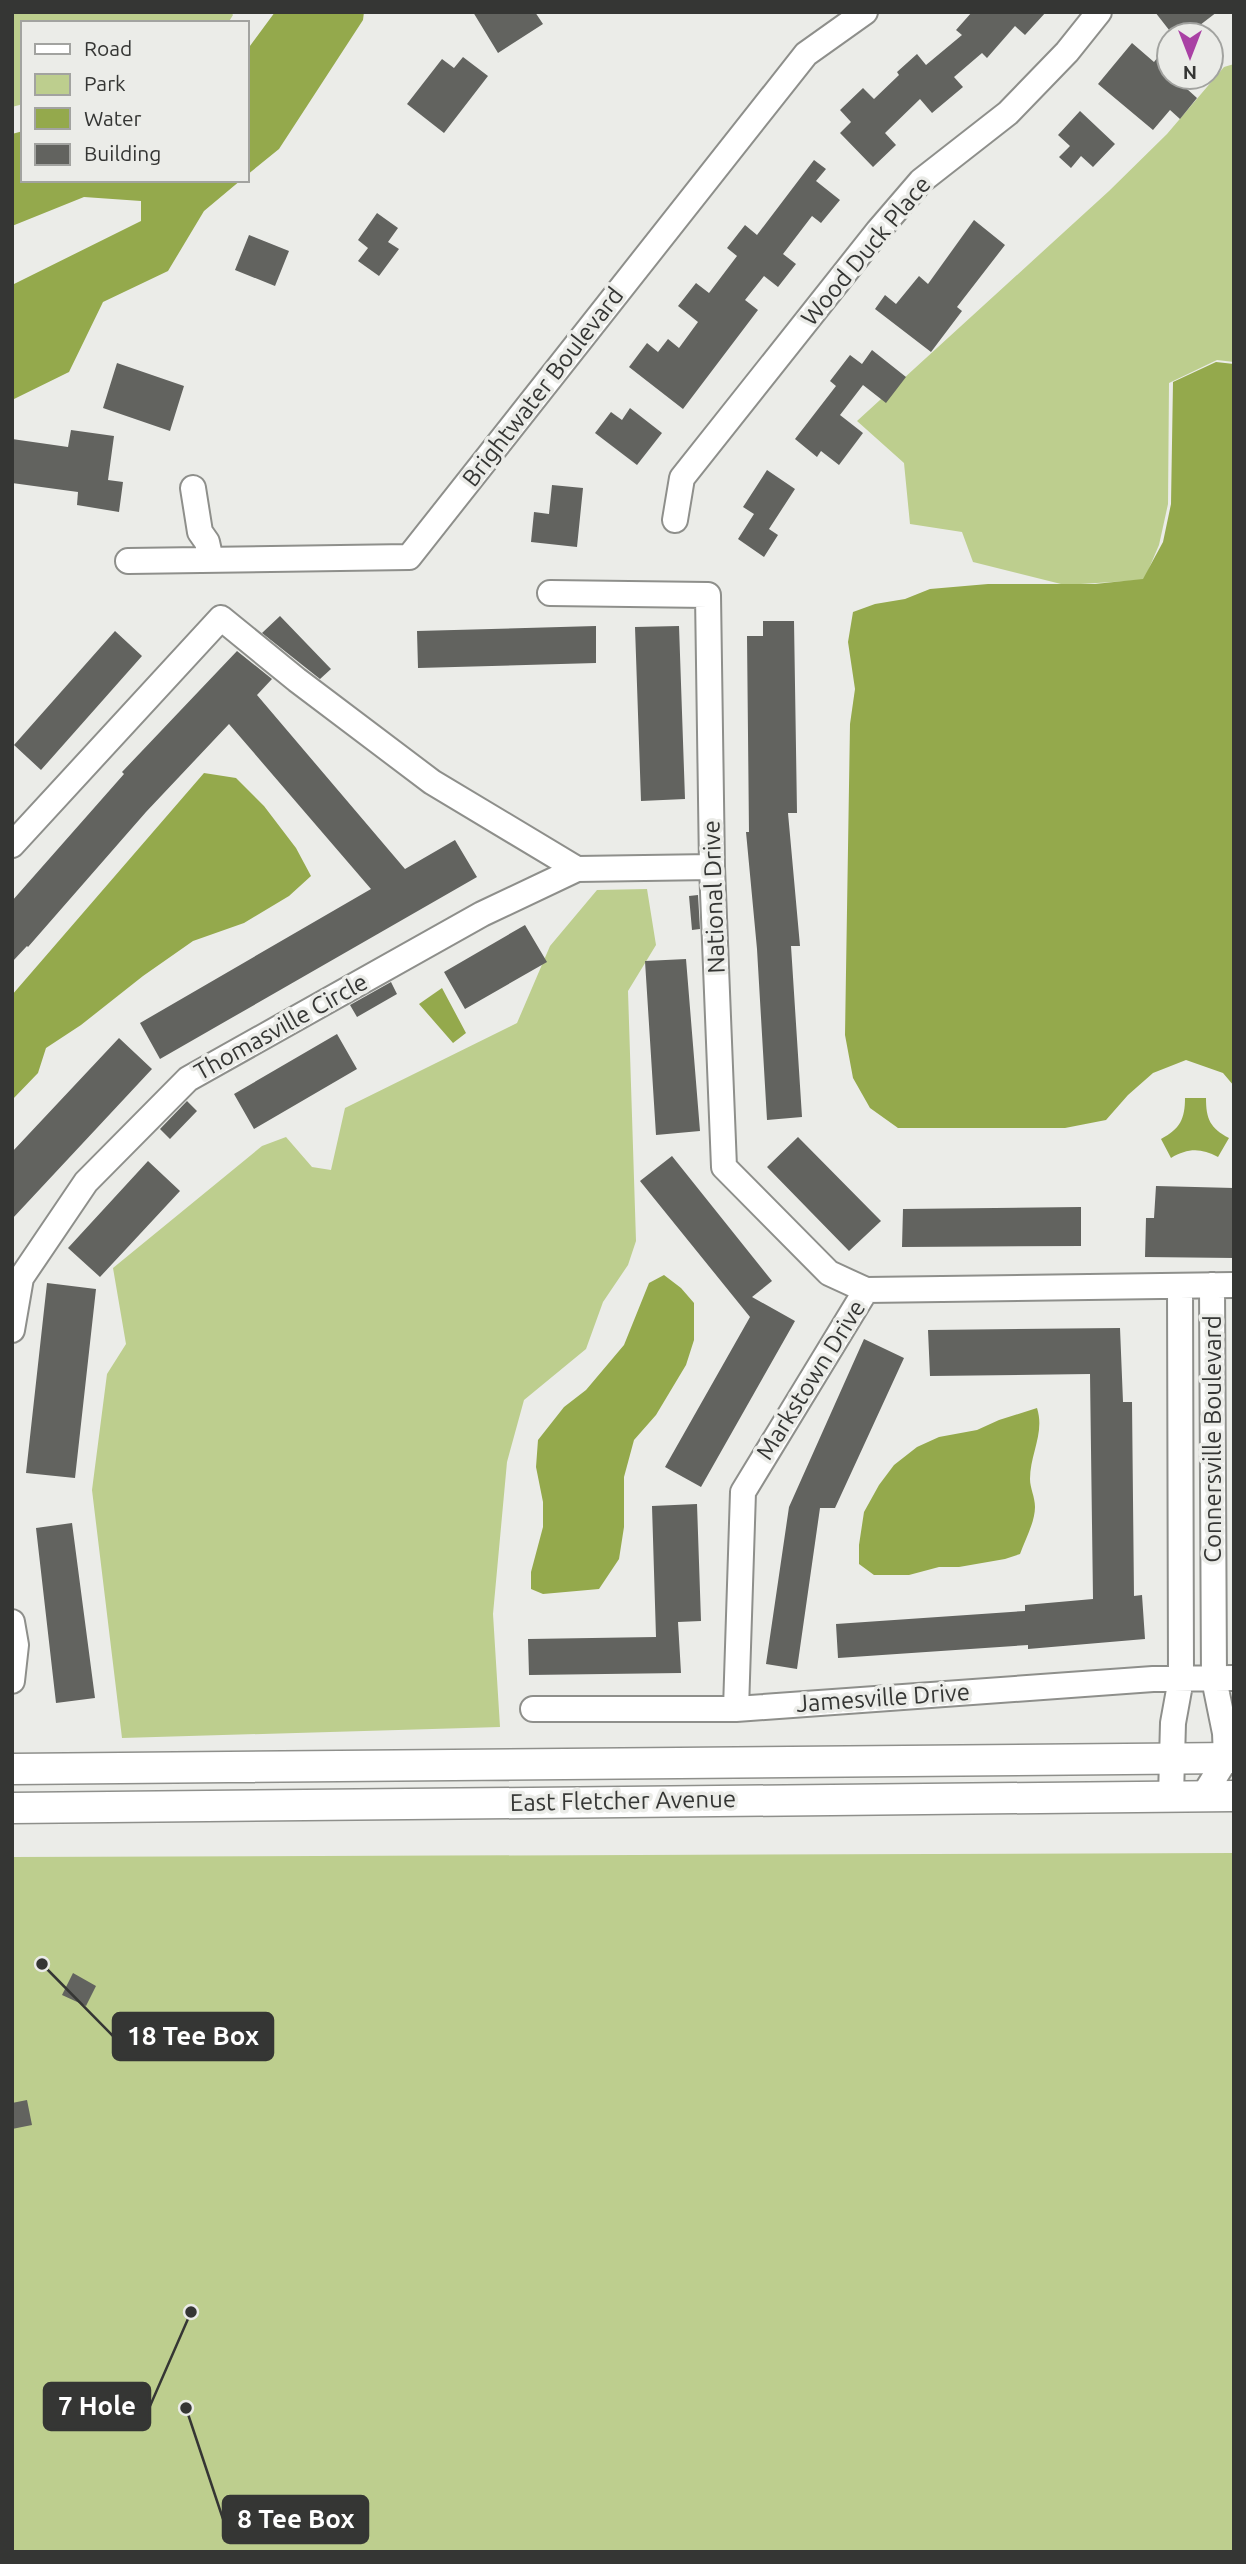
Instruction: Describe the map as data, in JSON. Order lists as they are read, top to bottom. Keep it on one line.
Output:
{"streets":{"main road":["East Fletcher Avenue"],"street":["Wood Duck Place","Brightwater Boulevard","National Drive","Thomasville Circle","Markstown Drive","Connersville Boulevard","Jamesville Drive"]},"crossings":[["National Drive","Thomasville Circle"],["National Drive","Markstown Drive"],["Markstown Drive","Connersville Boulevard"],["Markstown Drive","Jamesville Drive"],["Connersville Boulevard","Jamesville Drive"],["Connersville Boulevard","East Fletcher Avenue"]],"places":["18 Tee Box","7 Hole","8 Tee Box"],"legend":["Road","Park","Water","Building"],"north":"bottom"}
